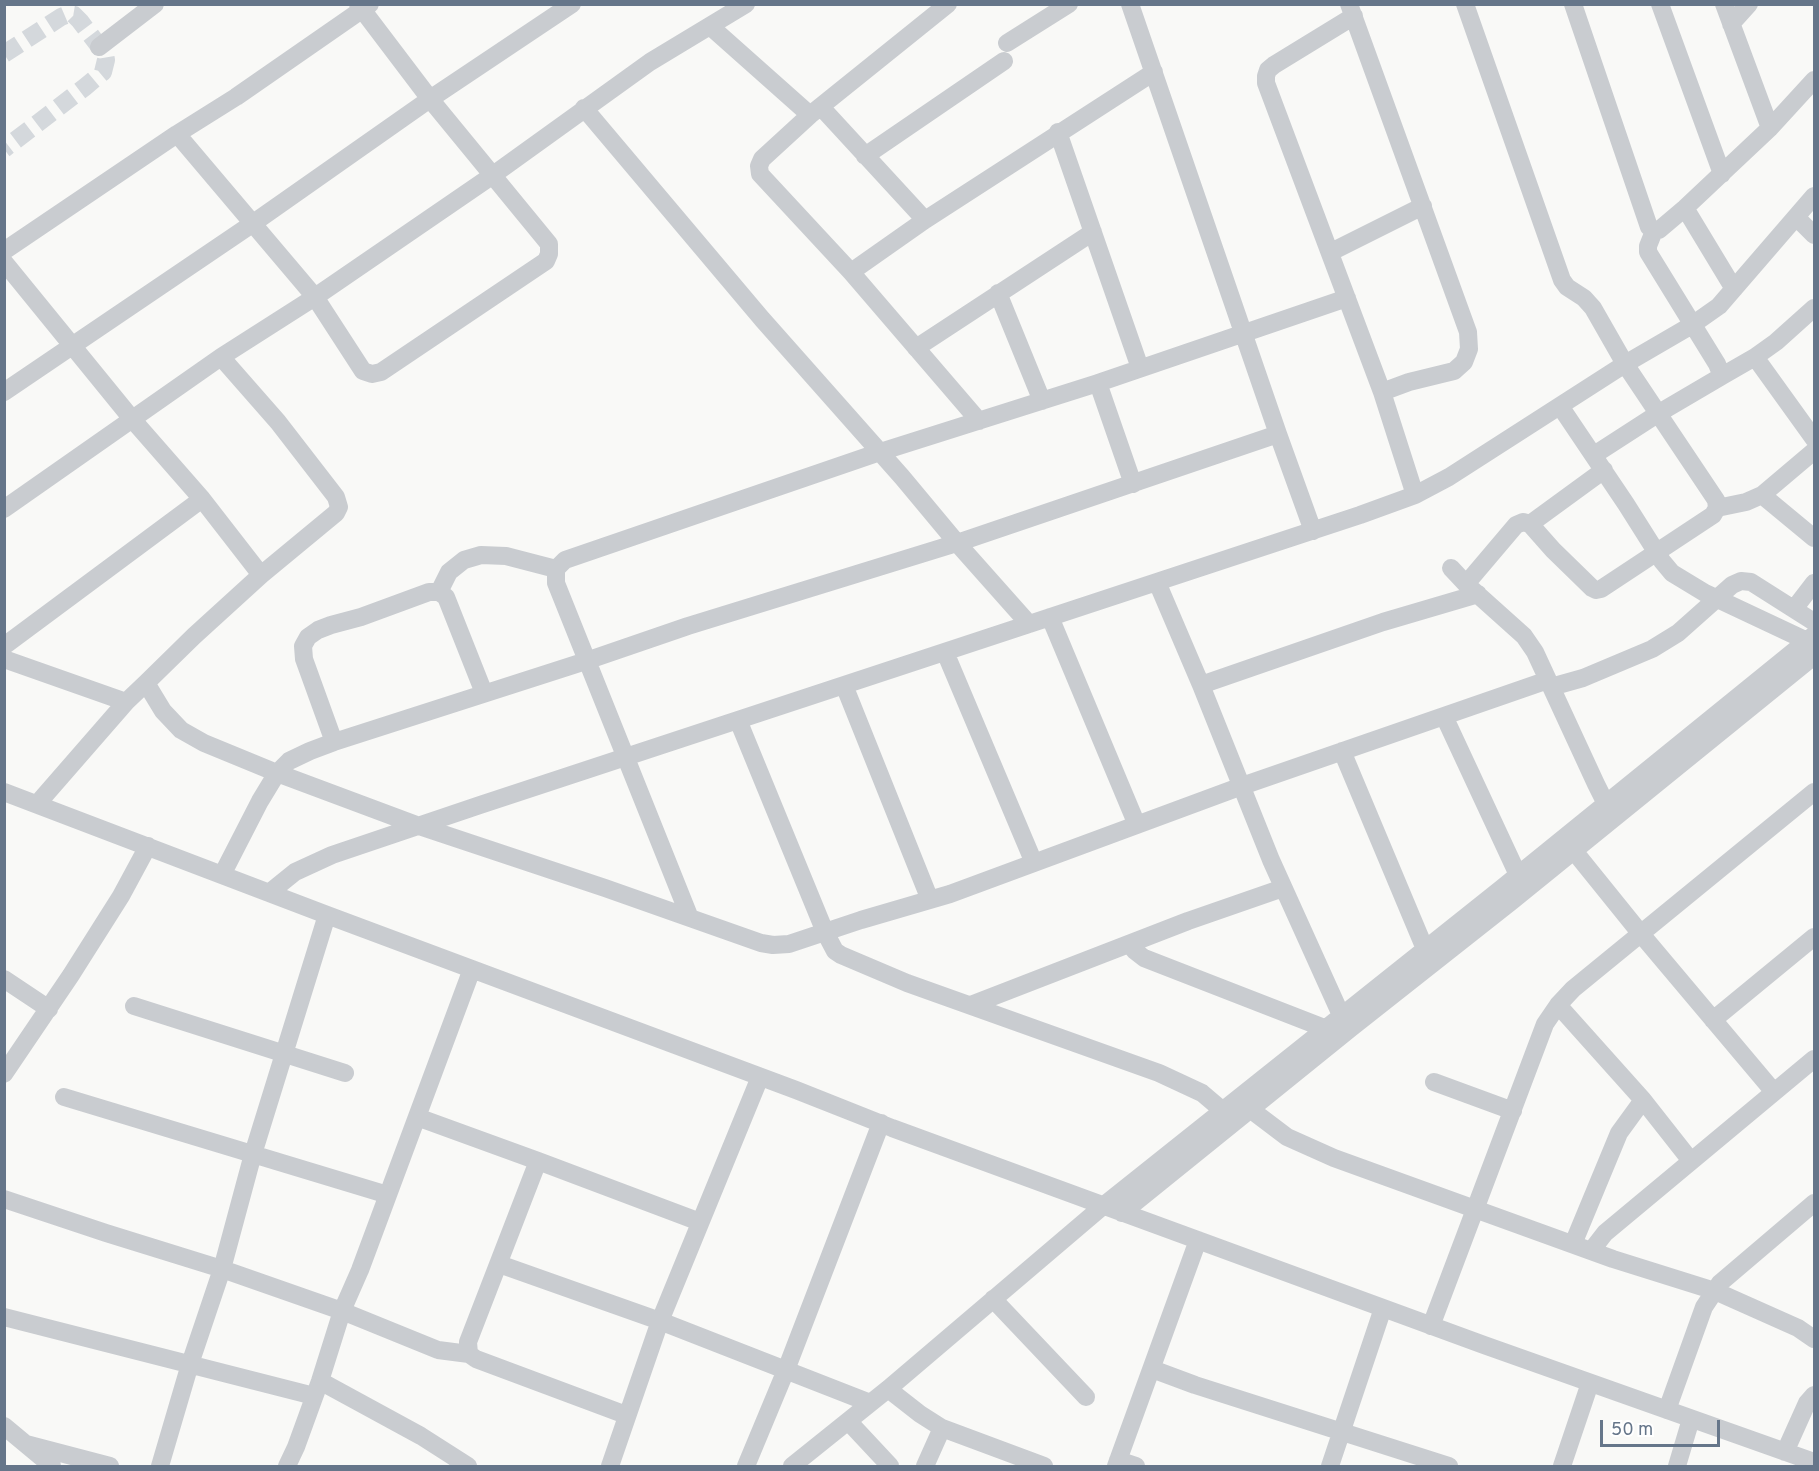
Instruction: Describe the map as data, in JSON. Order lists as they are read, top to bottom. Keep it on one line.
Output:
{"scale_bar":"50 m"}
